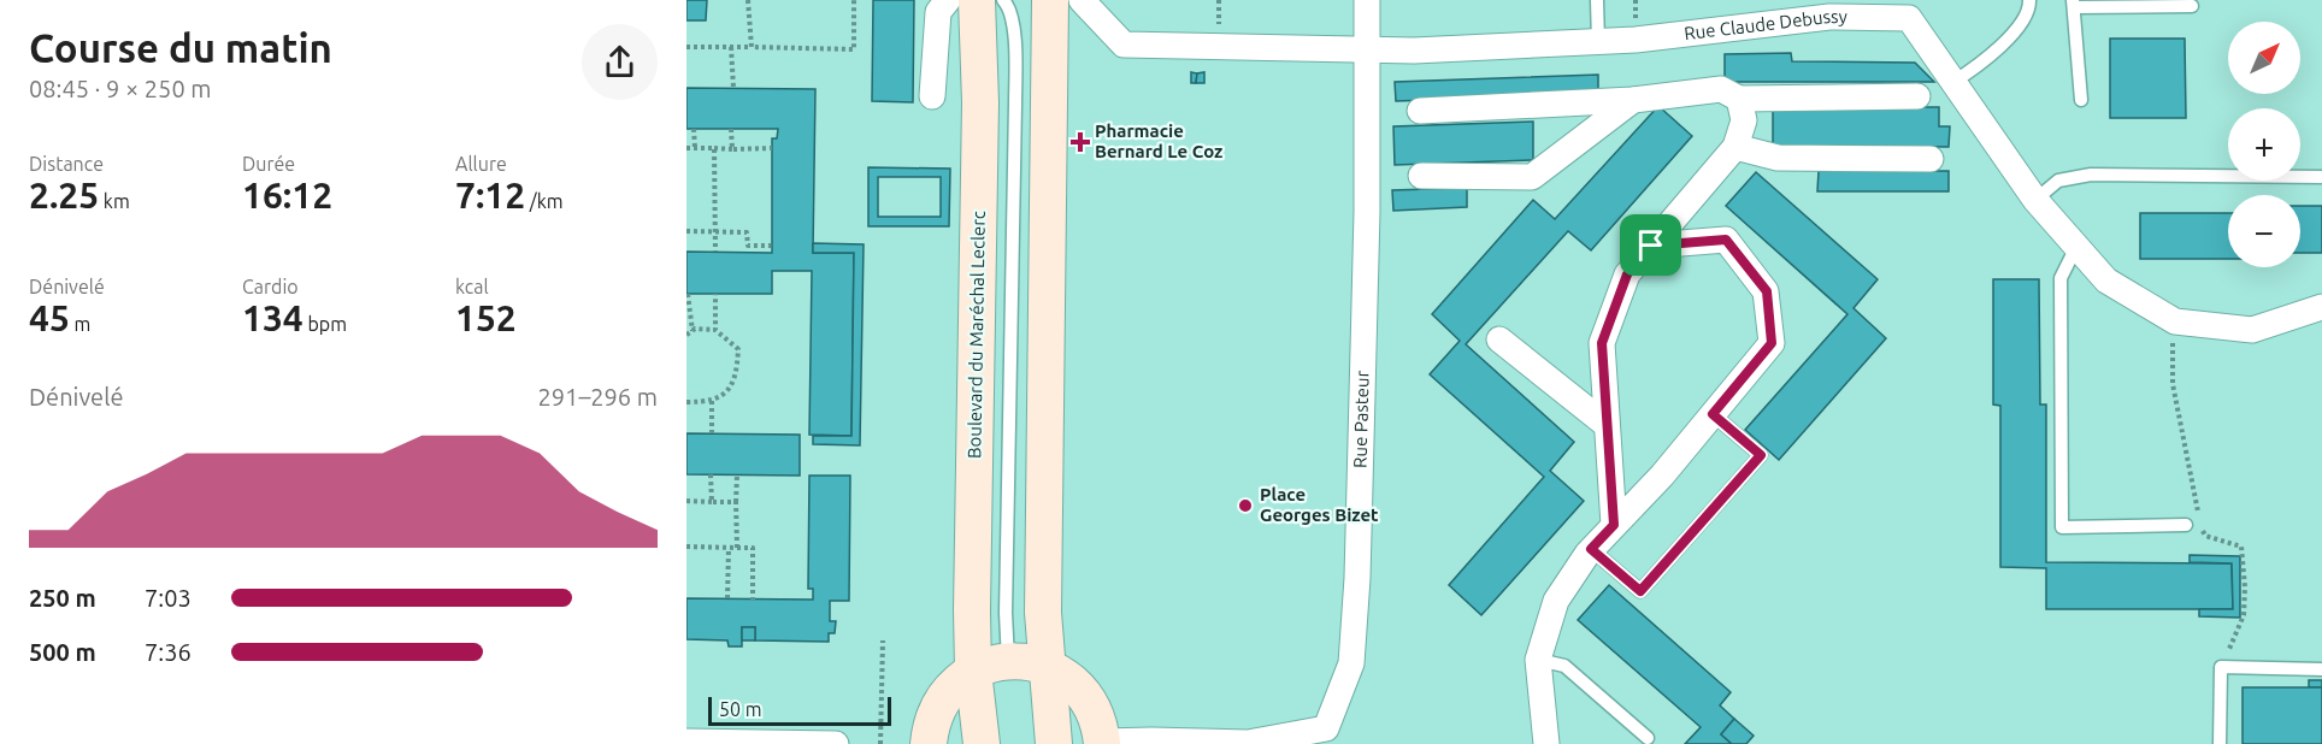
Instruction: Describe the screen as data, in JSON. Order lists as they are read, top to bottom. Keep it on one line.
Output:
{"streets":{"main road":["Boulevard du Maréchal Leclerc"],"street":["Rue Claude Debussy","Rue Pasteur"]},"crossings":[["Rue Claude Debussy","Rue Pasteur"]],"places":{"health":["Pharmacie Bernard Le Coz"],"other":["Place Georges Bizet"]},"scale_bar":"50 m","north":"top right","page":{"heading":["Course du matin","08:45 · 9 × 250 m"],"map_buttons":["+","−"],"stats":[["Distance","2.25 km"],["Durée","16:12"],["Allure","7:12 /km"],["Dénivelé","45 m"],["Cardio","134 bpm"],["kcal","152"]],"chart":["Dénivelé","291–296 m"],"list":[{"name":"250 m","note":"7:03"},{"name":"500 m","note":"7:36"}],"scale":"50 m"}}
